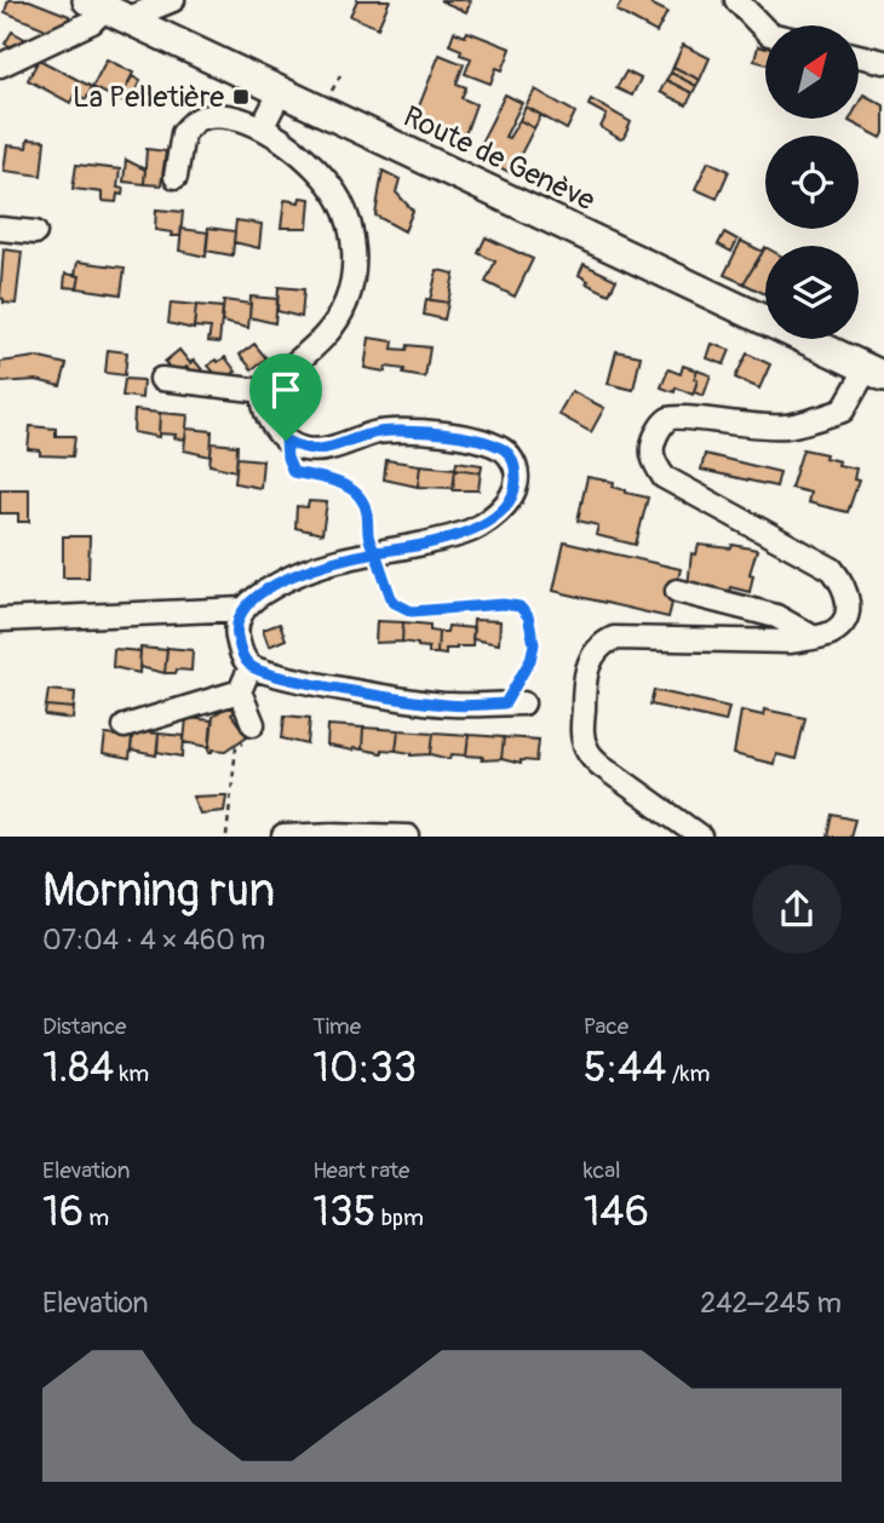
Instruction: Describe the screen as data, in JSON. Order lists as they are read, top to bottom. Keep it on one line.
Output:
{"streets":{"main road":["Route de Genève"]},"places":{"transit":["La Pelletière"]},"north":"top right","page":{"heading":["Morning run","07:04 · 4 × 460 m"],"stats":[["Distance","1.84 km"],["Time","10:33"],["Pace","5:44 /km"],["Elevation","16 m"],["Heart rate","135 bpm"],["kcal","146"]],"chart":["Elevation","242–245 m"]}}
